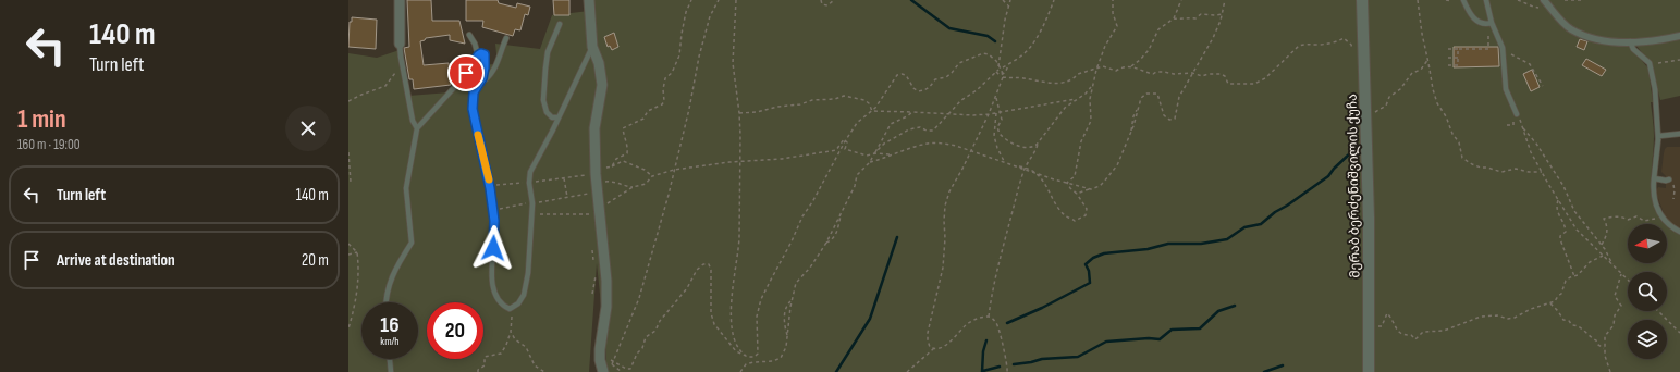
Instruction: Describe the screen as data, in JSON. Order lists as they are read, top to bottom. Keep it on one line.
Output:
{"streets":{"street":["მერაბ ბერძენიშვილის ქუჩა"]},"north":"left","page":{"turn":["140 m","Turn left"],"heading":["1 min","160 m · 19:00"],"list":[{"name":"Turn left","value":"140 m"},{"name":"Arrive at destination","value":"20 m"}],"speed":"16 km/h","limit":"20"}}
